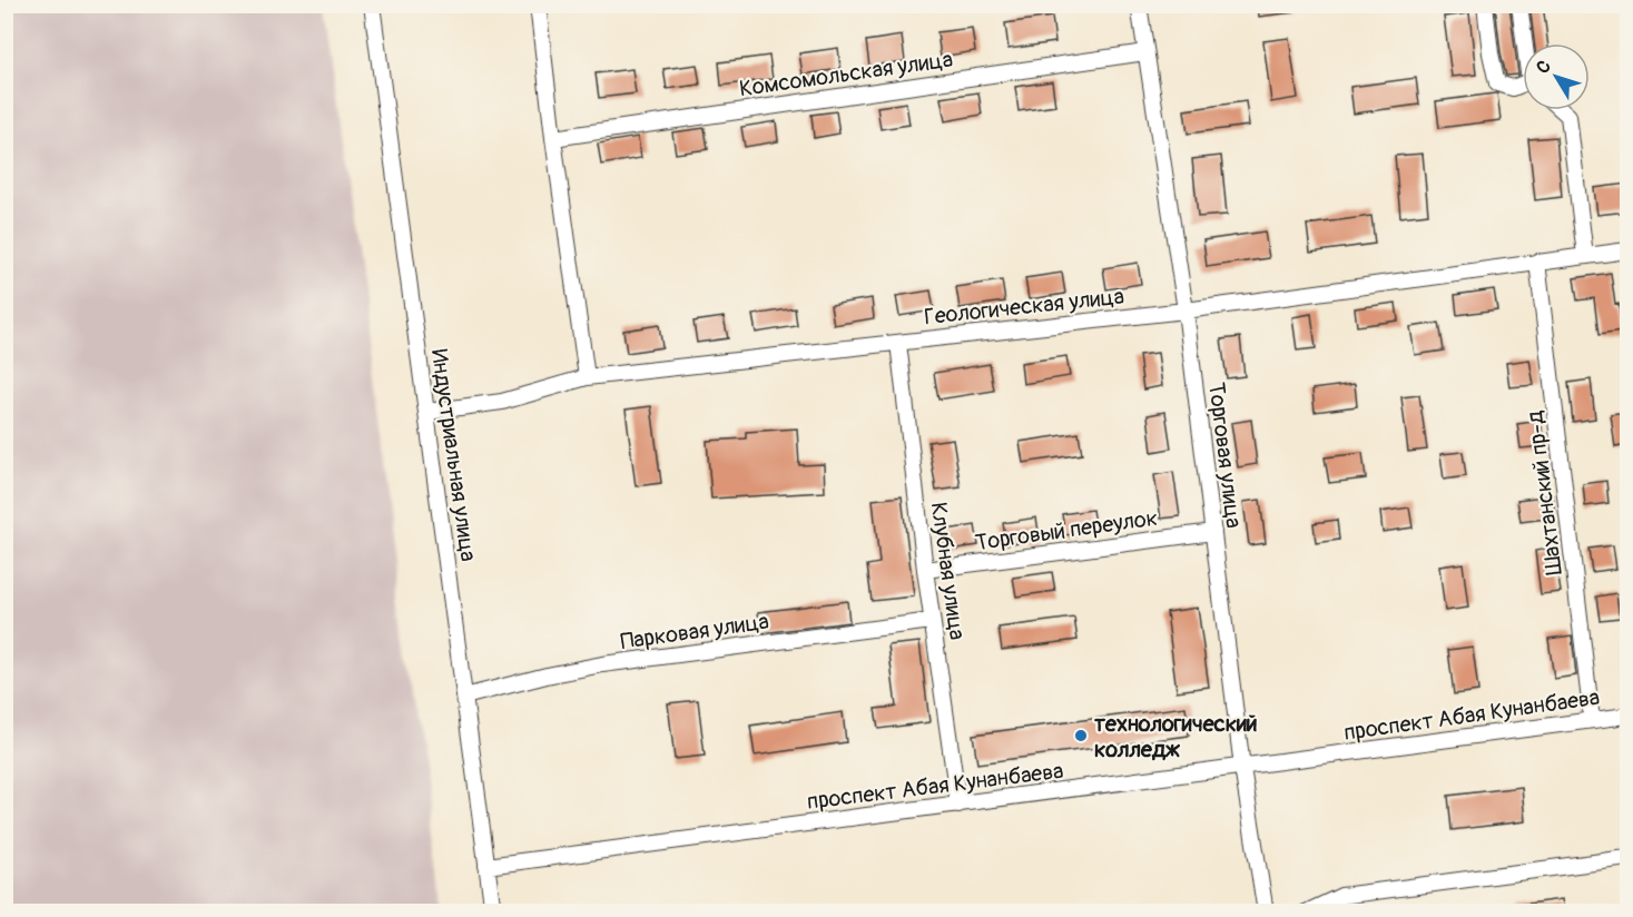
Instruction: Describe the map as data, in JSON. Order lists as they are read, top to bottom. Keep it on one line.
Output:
{"streets":{"street":["Комсомольская улица","Геологическая улица","Индустриальная улица","Торговая улица","Шахтанский пр-д","Торговый переулок","Клубная улица","Парковая улица","проспект Абая Кунанбаева"]},"crossings":[["Комсомольская улица","Торговая улица"],["Геологическая улица","Индустриальная улица"],["Геологическая улица","Торговая улица"],["Геологическая улица","Шахтанский пр-д"],["Геологическая улица","Клубная улица"],["Индустриальная улица","Парковая улица"],["Индустриальная улица","проспект Абая Кунанбаева"],["Торговая улица","Торговый переулок"],["Торговая улица","проспект Абая Кунанбаева"],["Шахтанский пр-д","проспект Абая Кунанбаева"],["Торговый переулок","Клубная улица"],["Клубная улица","Парковая улица"],["Клубная улица","проспект Абая Кунанбаева"]],"places":["технологический колледж"],"north":"top left"}
